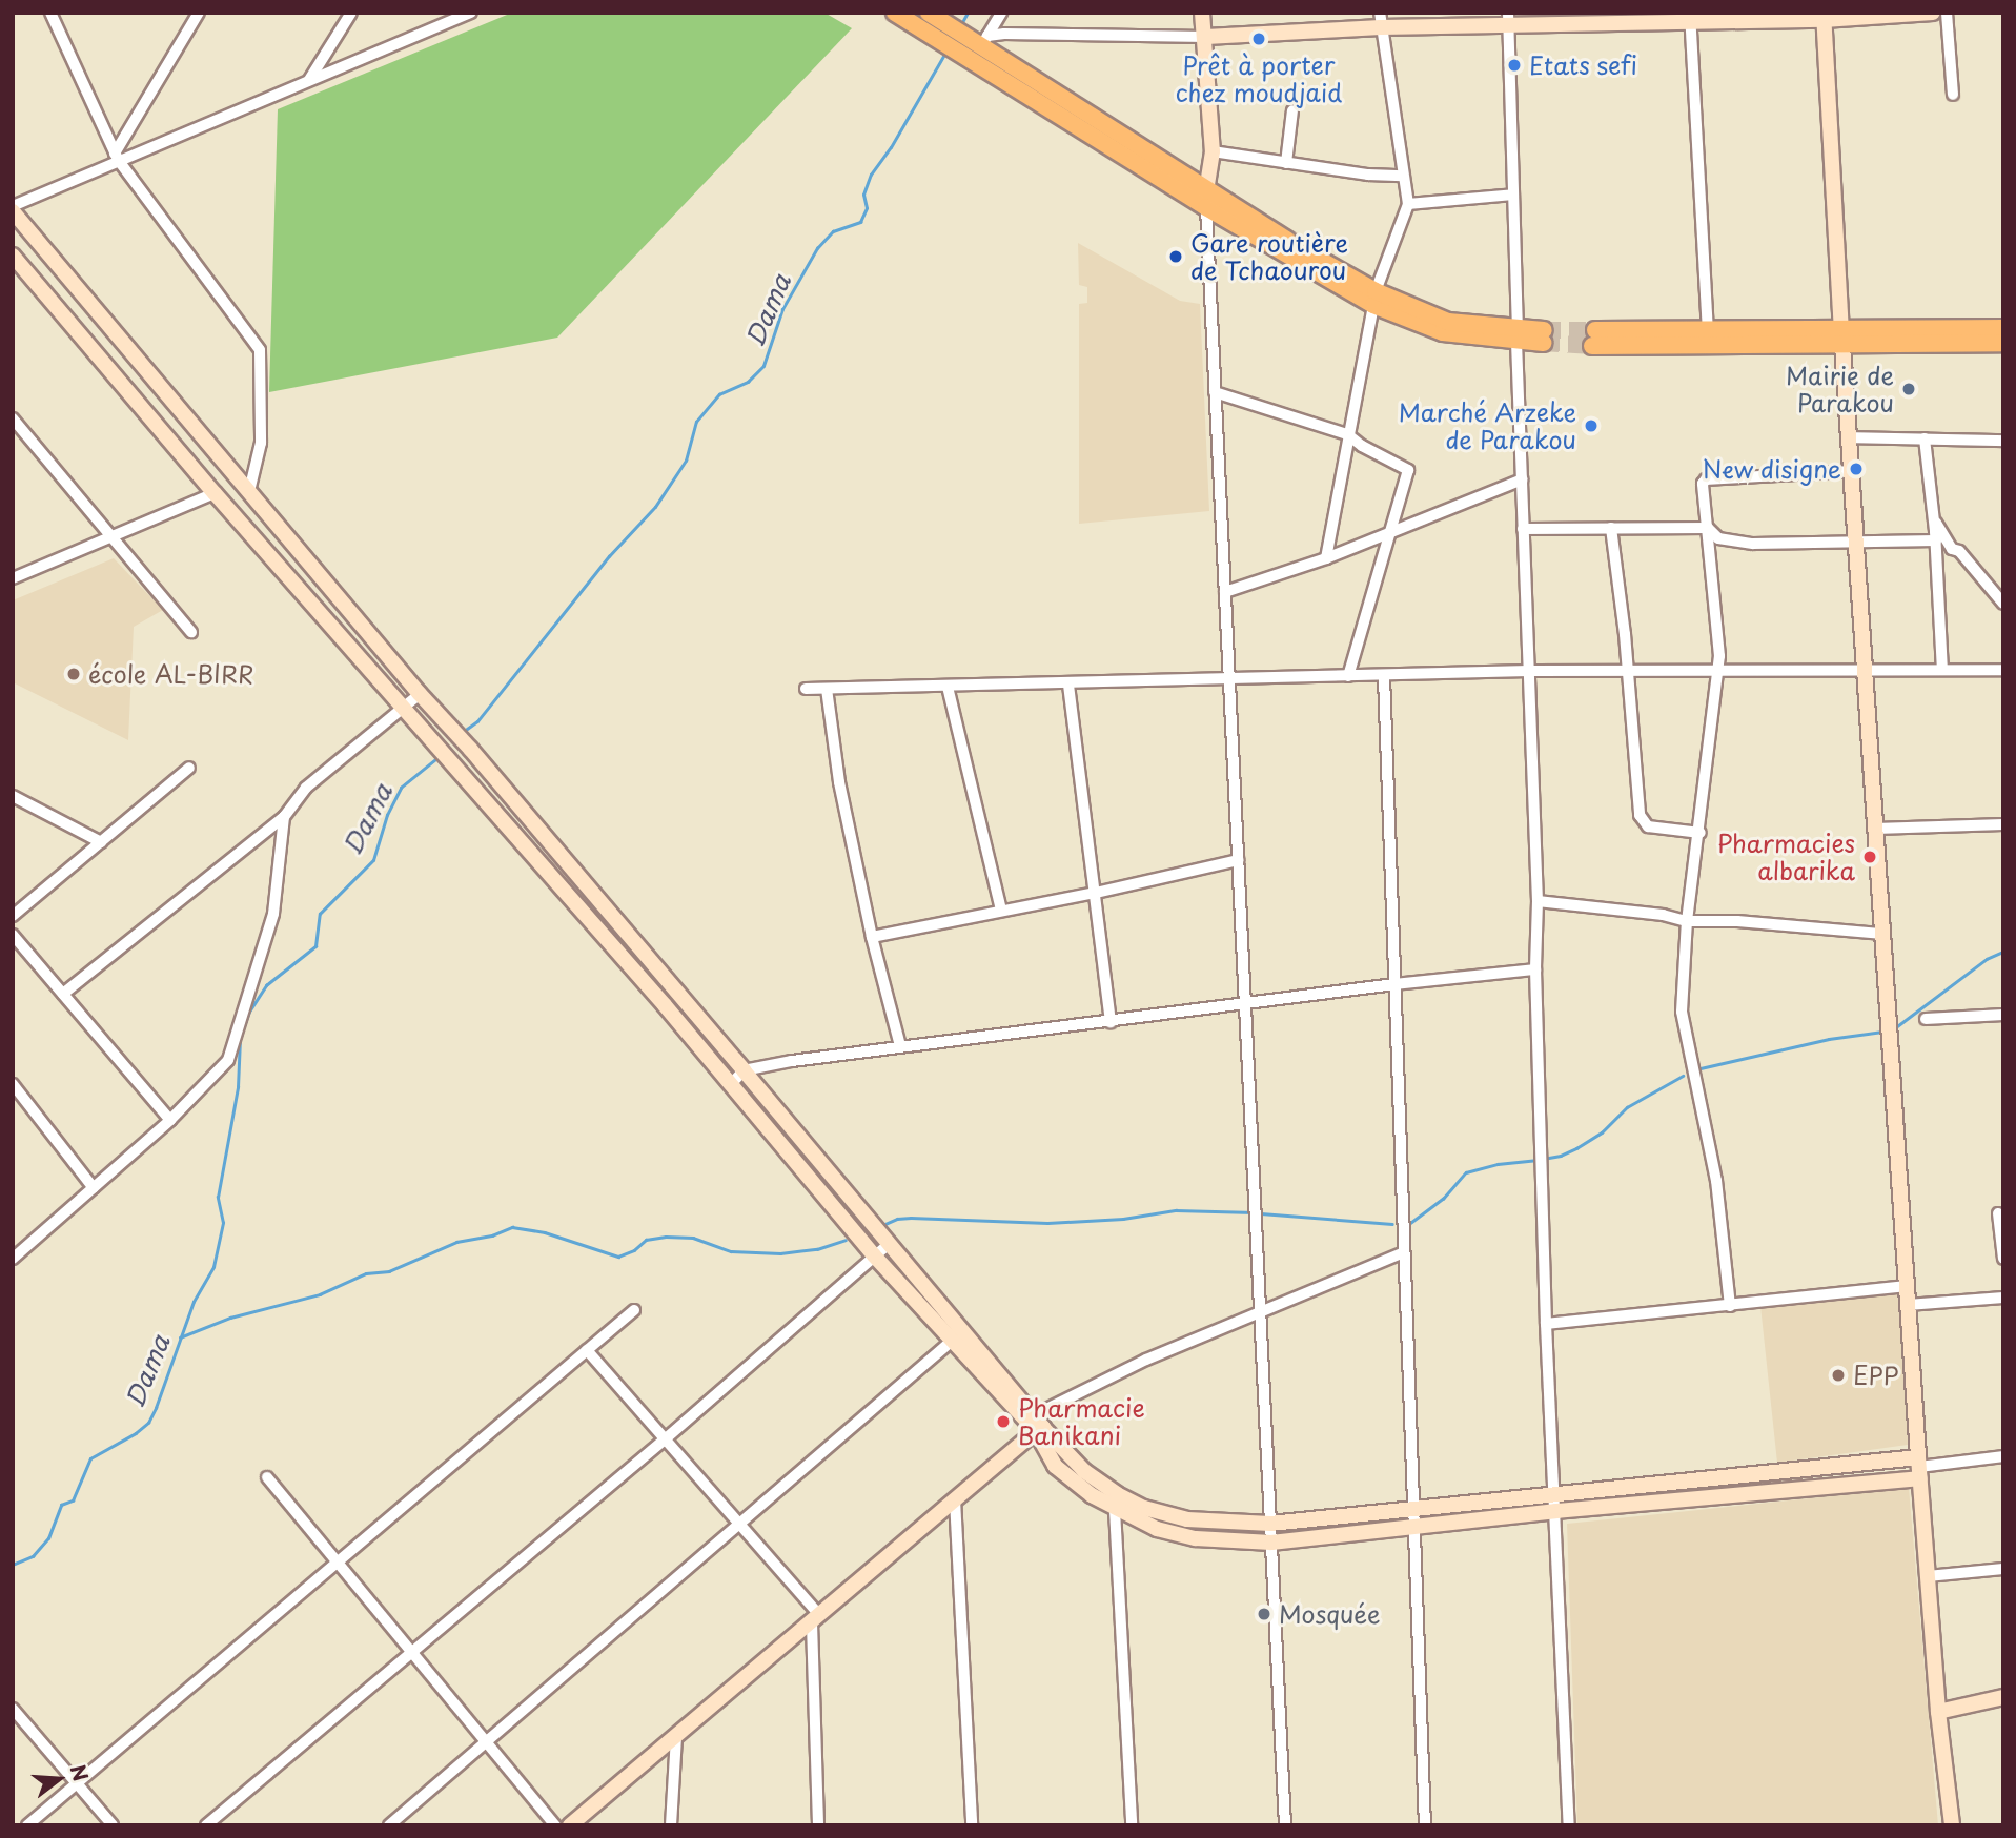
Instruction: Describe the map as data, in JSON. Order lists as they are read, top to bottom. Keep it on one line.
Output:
{"water":["Dama"],"places":["Prêt à porter chez moudjaid","Etats sefi","Gare routière de Tchaourou","Mairie de Parakou","Marché Arzeke de Parakou","New disigne","école AL-BIRR","Pharmacies albarika","EPP","Pharmacie Banikani","Mosquée"],"north":"right"}
